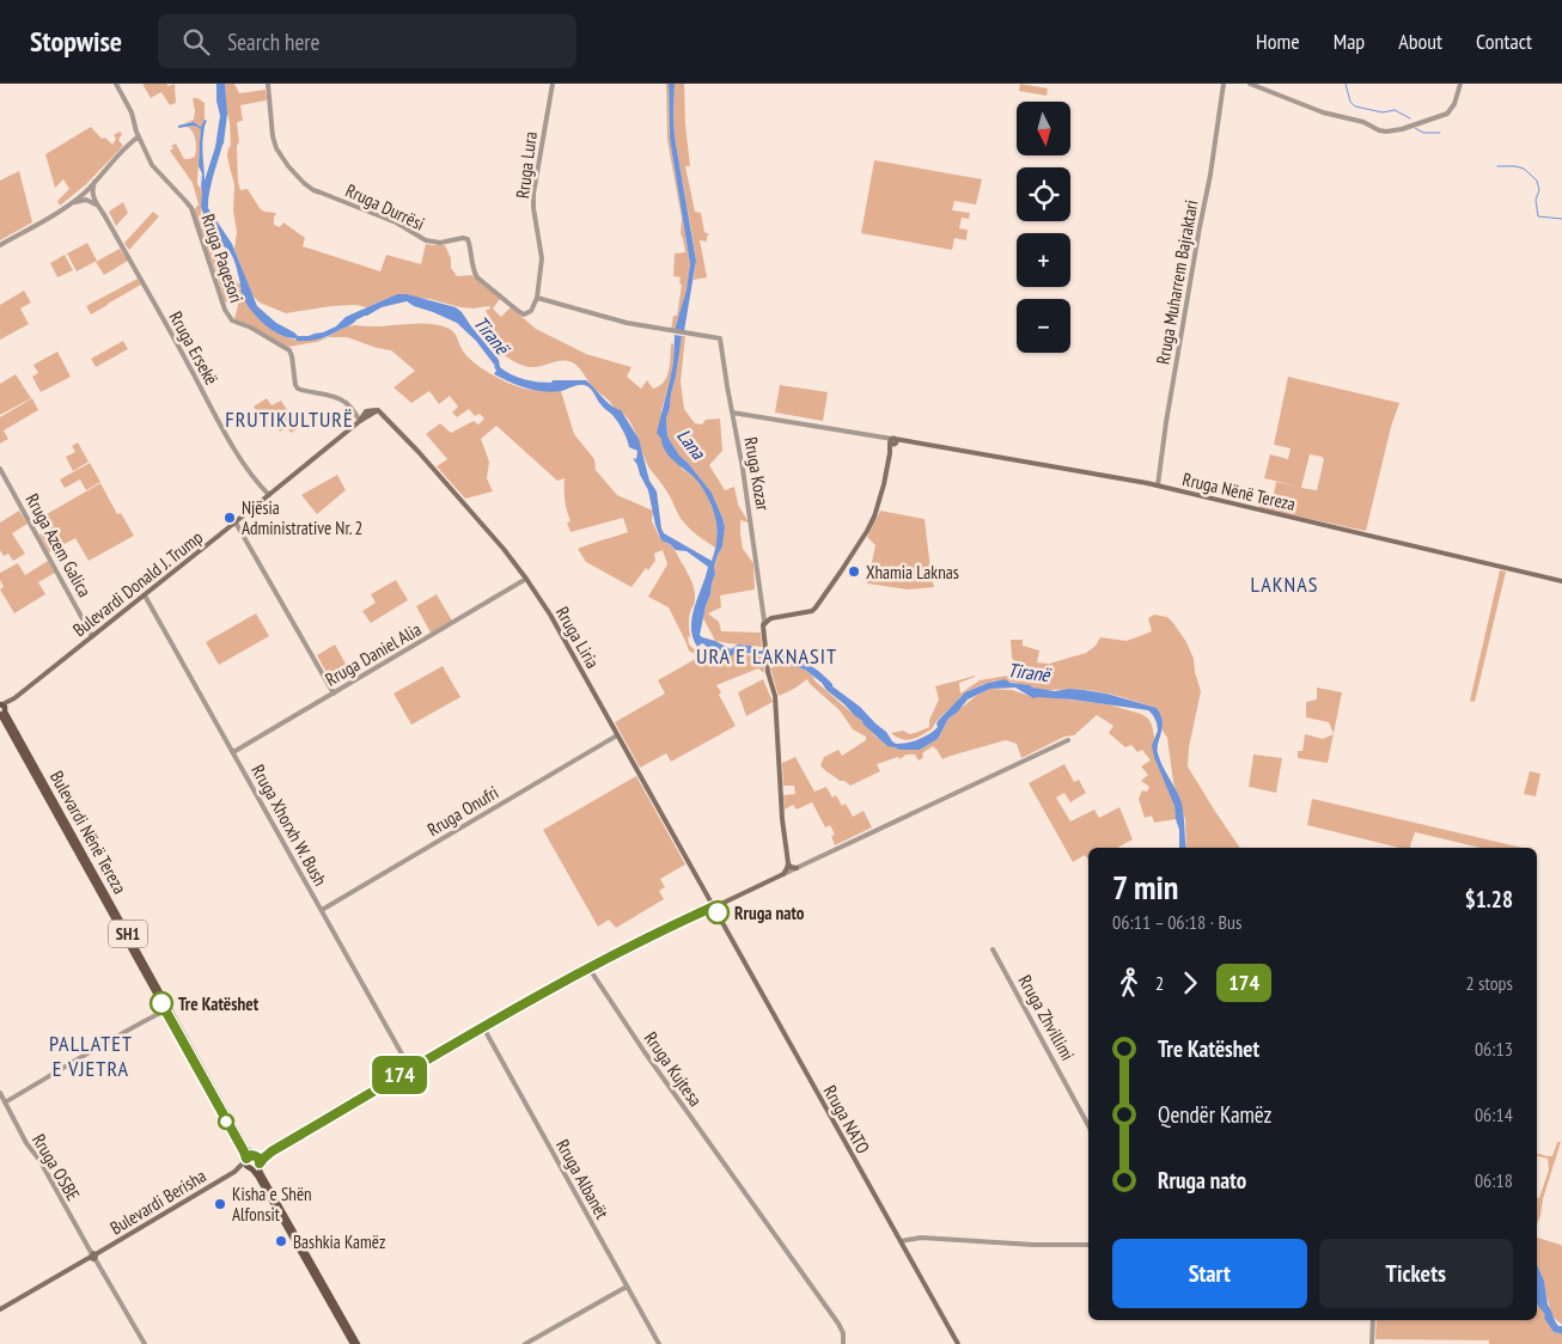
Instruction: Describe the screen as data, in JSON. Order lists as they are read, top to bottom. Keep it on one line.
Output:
{"streets":{"main road":["Rruga Nënë Tereza","Bulevardi Donald J. Trump","Rruga Liria","Bulevardi Nënë Tereza","SH1","Rruga NATO","Bulevardi Berisha"],"street":["Rruga Lura","Rruga Durrësi","Rruga Paqesori","Rruga Muharrem Bajraktari","Rruga Ersekë","Rruga Kozar","Rruga Azem Galica","Rruga Daniel Alia","Rruga Onufri","Rruga Xhorxh W. Bush","Rruga Zhvillimi","Rruga Kujtesa","Rruga OSBE","Rruga Albanët"]},"crossings":[["Rruga Lura","Rruga Durrësi"],["Rruga Lura","Rruga Kozar"],["Rruga Durrësi","Rruga Kozar"],["Rruga Paqesori","Bulevardi Donald J. Trump"],["Rruga Muharrem Bajraktari","Rruga Nënë Tereza"],["Rruga Ersekë","Bulevardi Donald J. Trump"],["Rruga Azem Galica","Bulevardi Donald J. Trump"],["Bulevardi Donald J. Trump","Rruga Liria"],["Bulevardi Donald J. Trump","Rruga Xhorxh W. Bush"],["Bulevardi Donald J. Trump","Bulevardi Nënë Tereza"],["Rruga Liria","Rruga Daniel Alia"],["Rruga Liria","Rruga Onufri"],["Rruga Liria","Rruga NATO"],["Rruga Daniel Alia","Rruga Xhorxh W. Bush"],["Rruga Onufri","Rruga Xhorxh W. Bush"],["Bulevardi Nënë Tereza","Bulevardi Berisha"],["Rruga OSBE","Bulevardi Berisha"]],"districts":["FRUTIKULTURË","LAKNAS","URA E LAKNASIT","PALLATET E VJETRA"],"water":["Tiranë","Lana"],"places":["Njësia Administrative Nr. 2","Xhamia Laknas","Rruga nato","Tre Katëshet","Kisha e Shën Alfonsit","Bashkia Kamëz"],"lines":["bus line 174"],"north":"bottom","page":{"header":"Stopwise","search":"Search here","nav":["Home","Map","About","Contact"],"on_map":"174","map_buttons":["+","−"],"heading":["7 min","06:11 – 06:18 · Bus","$1.28"],"legs":["2","174","2 stops"],"list":[{"name":"Tre Katëshet","value":"06:13"},{"name":"Qendër Kamëz","value":"06:14"},{"name":"Rruga nato","value":"06:18"}],"buttons":["Start","Tickets"]}}
